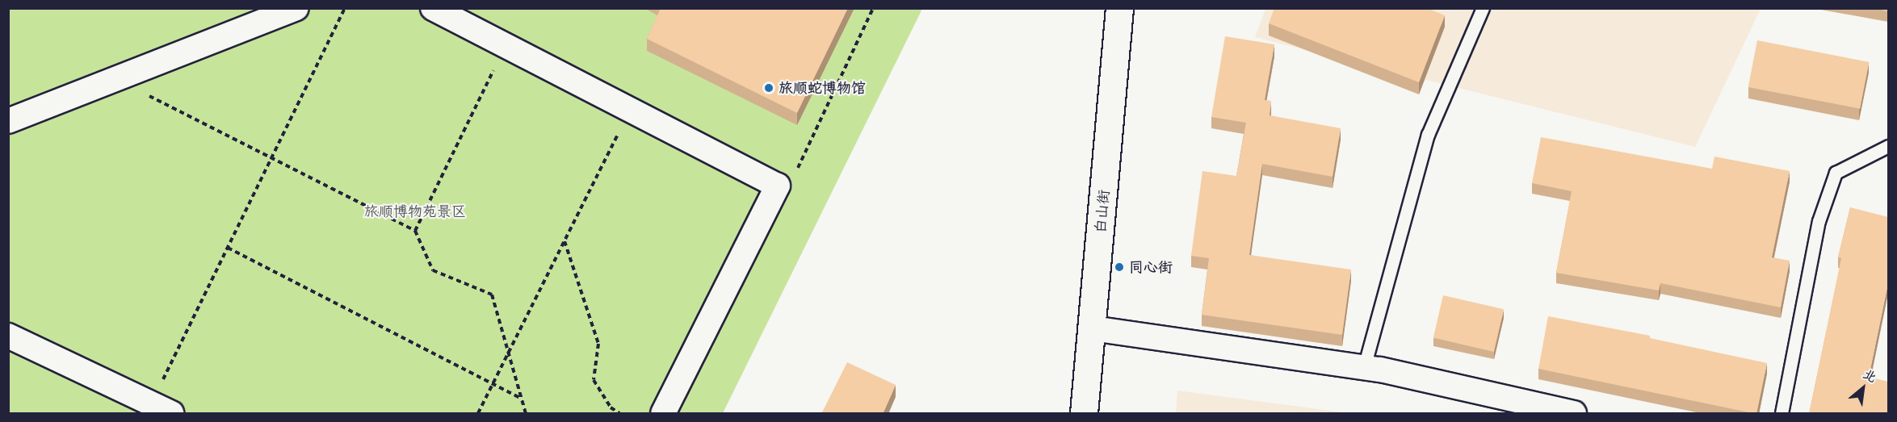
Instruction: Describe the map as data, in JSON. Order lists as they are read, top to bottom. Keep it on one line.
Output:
{"streets":{"street":["白山街"]},"parks":["旅顺博物苑景区"],"places":["旅顺蛇博物馆","同心街"],"north":"top right"}
